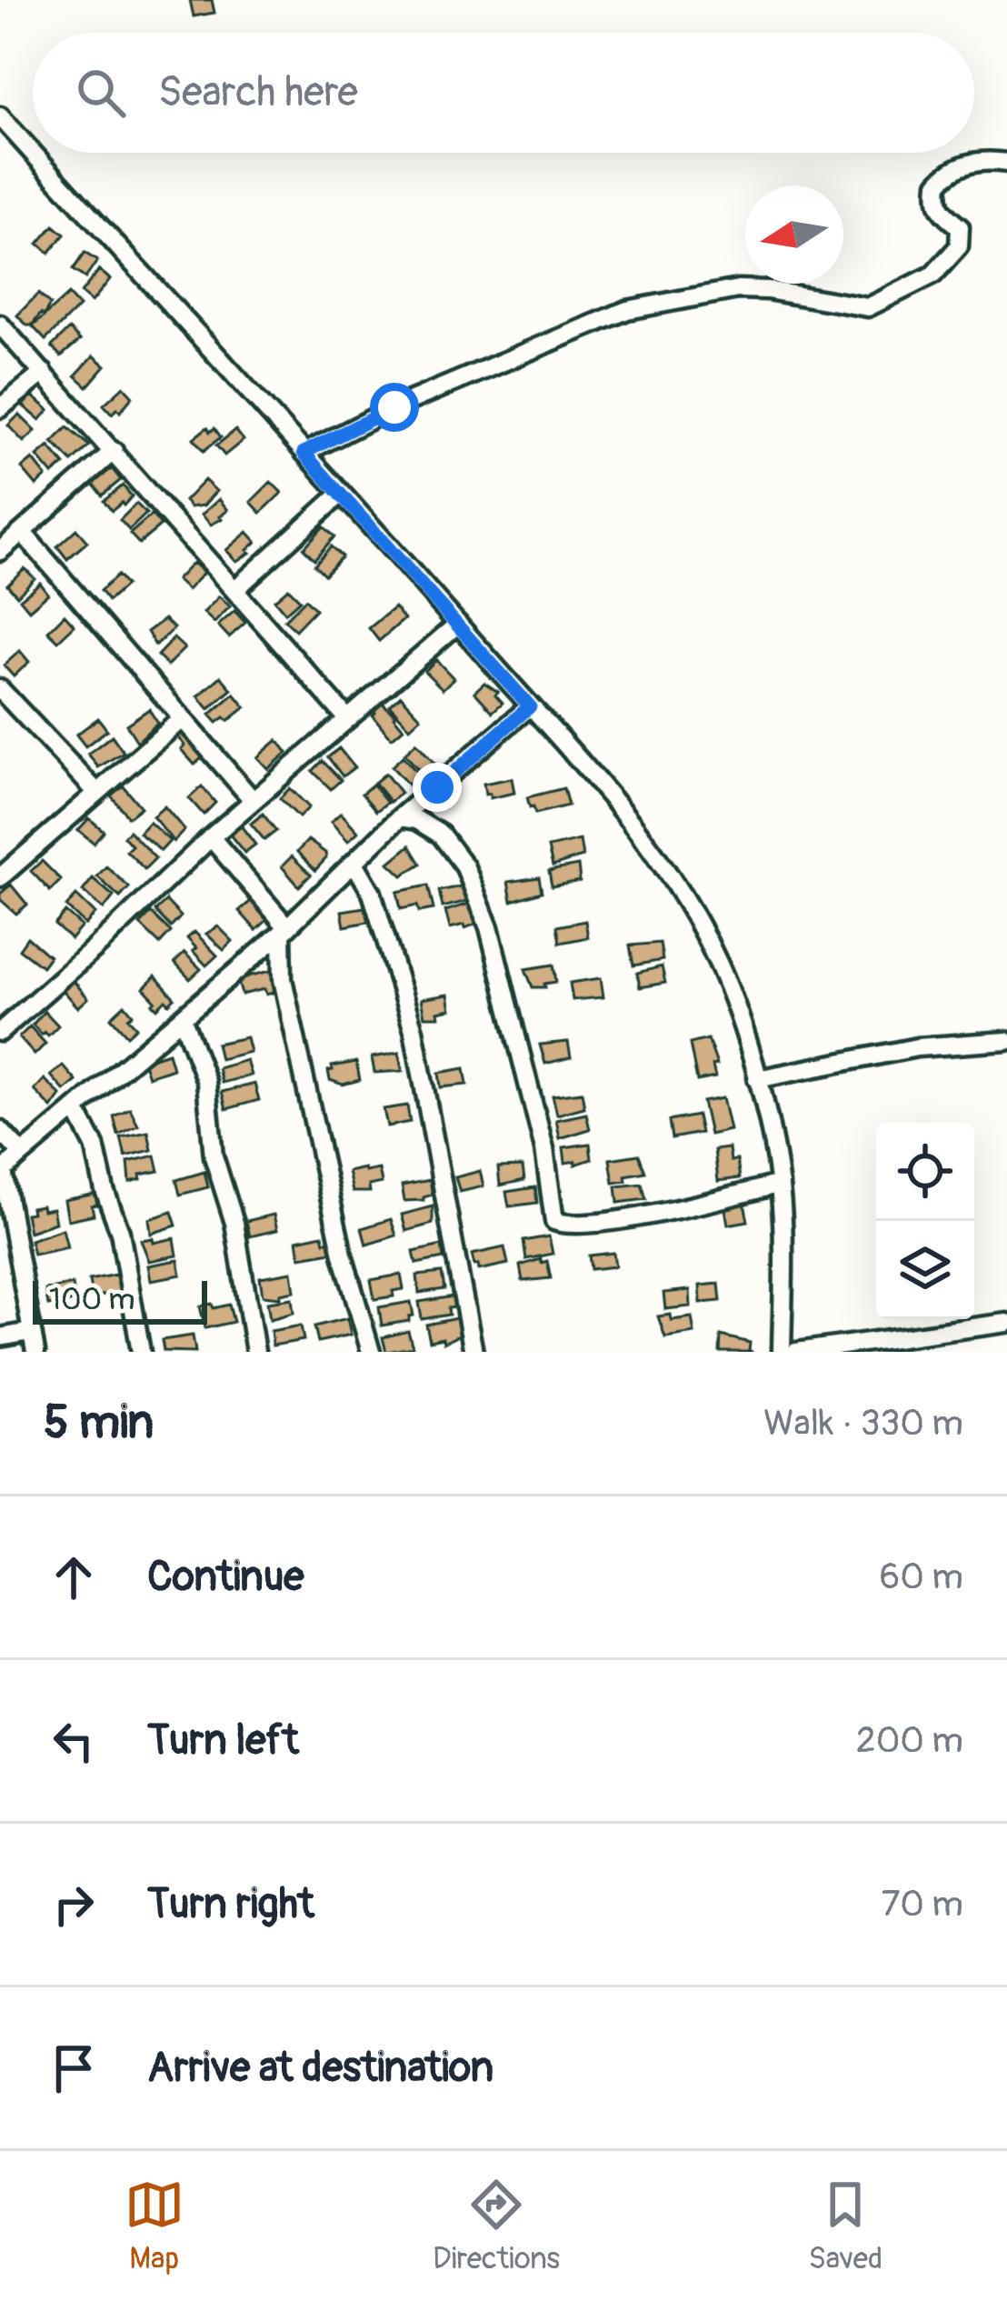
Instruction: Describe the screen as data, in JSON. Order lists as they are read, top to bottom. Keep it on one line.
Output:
{"scale_bar":"100 m","north":"left","page":{"search":"Search here","scale":"100 m","heading":["5 min","Walk · 330 m"],"list":[["Continue","60 m"],["Turn left","200 m"],["Turn right","70 m"],"Arrive at destination"],"nav":["Map","Directions","Saved"]}}
